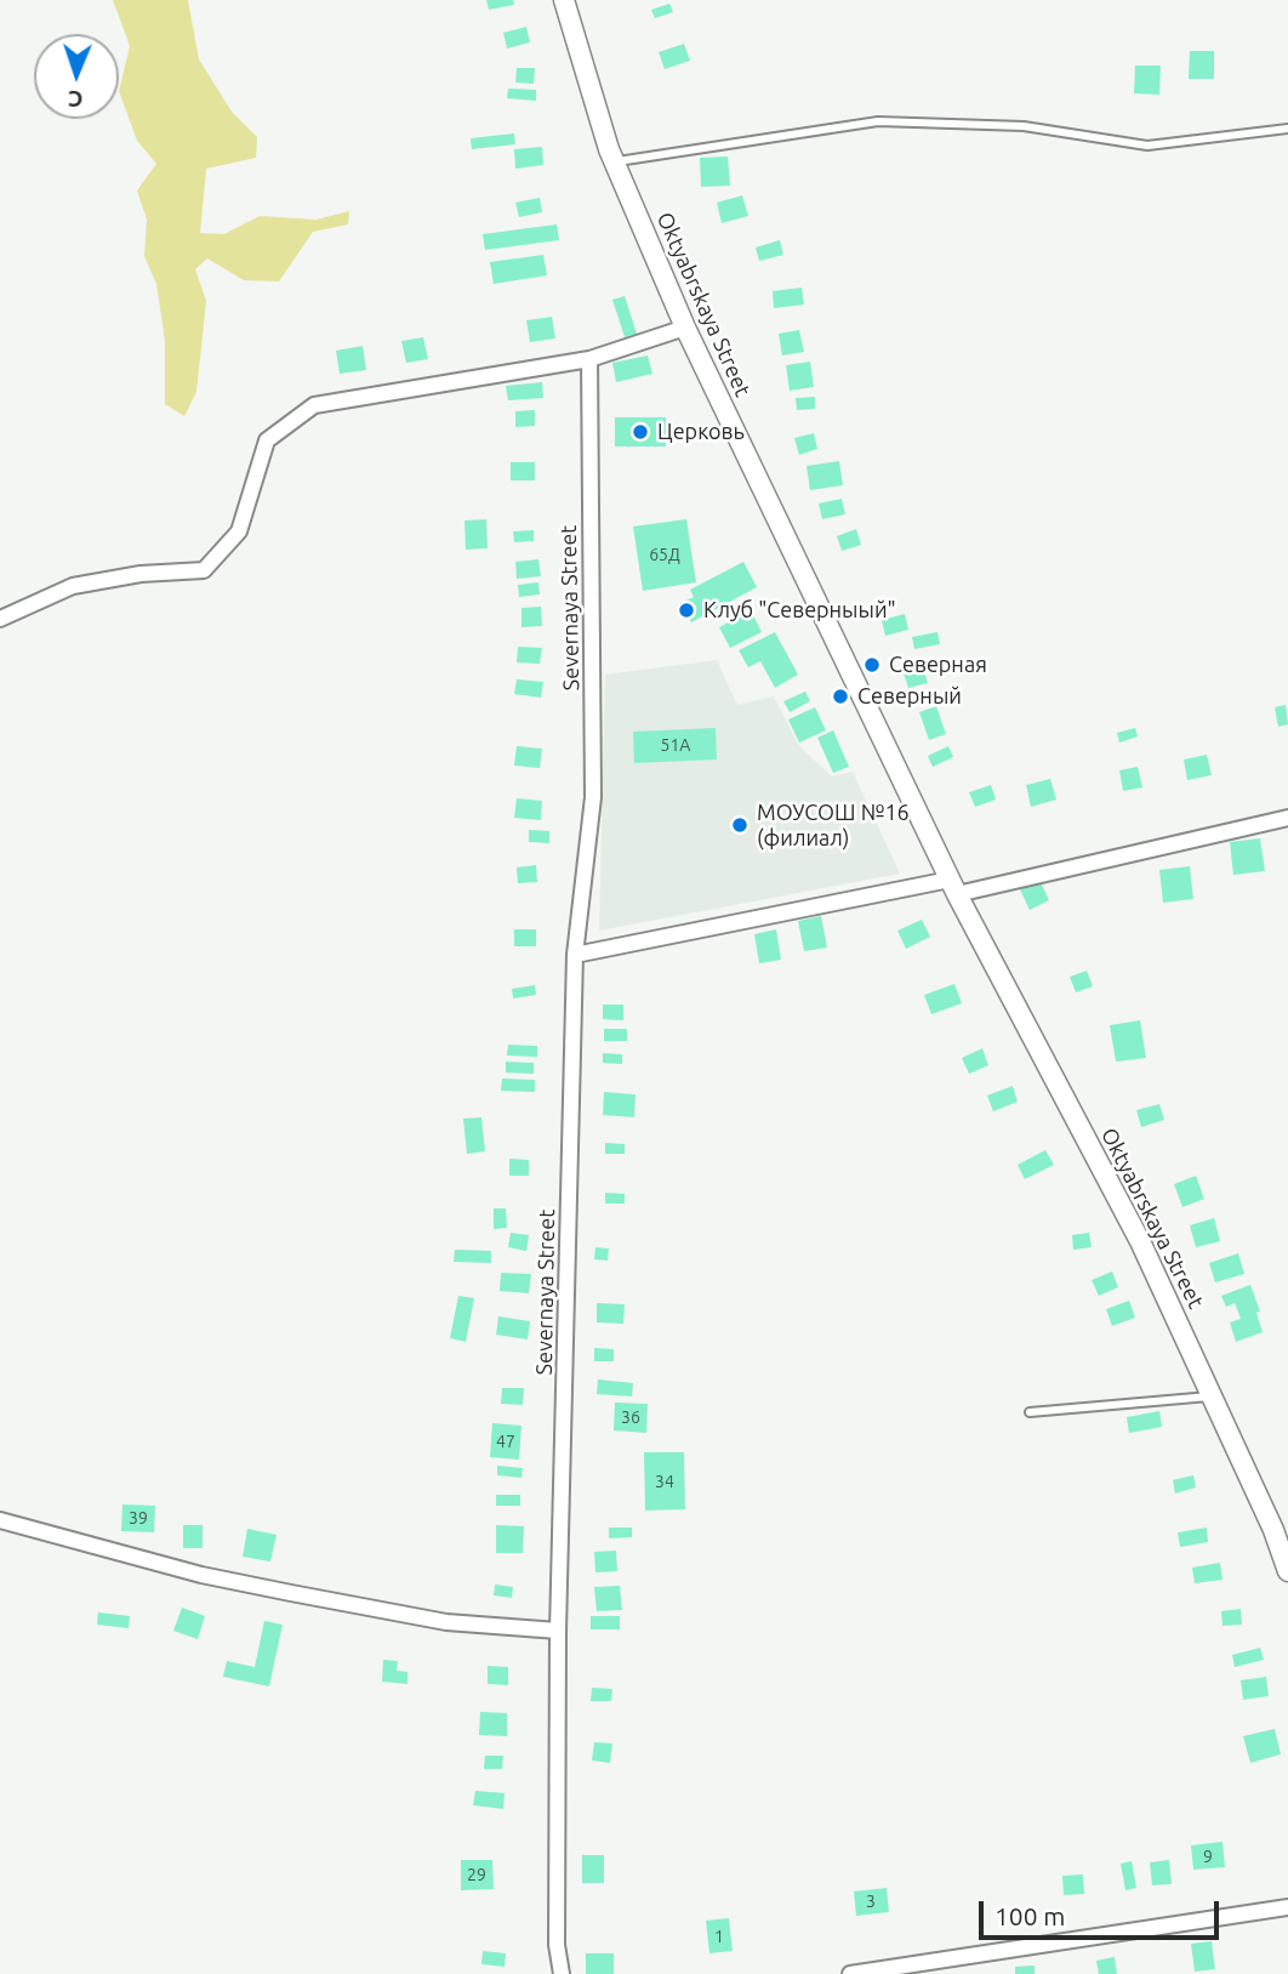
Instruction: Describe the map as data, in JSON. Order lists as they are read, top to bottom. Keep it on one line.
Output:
{"streets":{"street":["Oktyabrskaya Street","Severnaya Street"]},"places":["Церковь","Клуб \"Северныый\"","Северная","Северный","МОУСОШ №16 (филиал)"],"house_numbers":["65Д","51А","36","47","34","39","9","29","3","1"],"scale_bar":"100 m","north":"bottom"}
